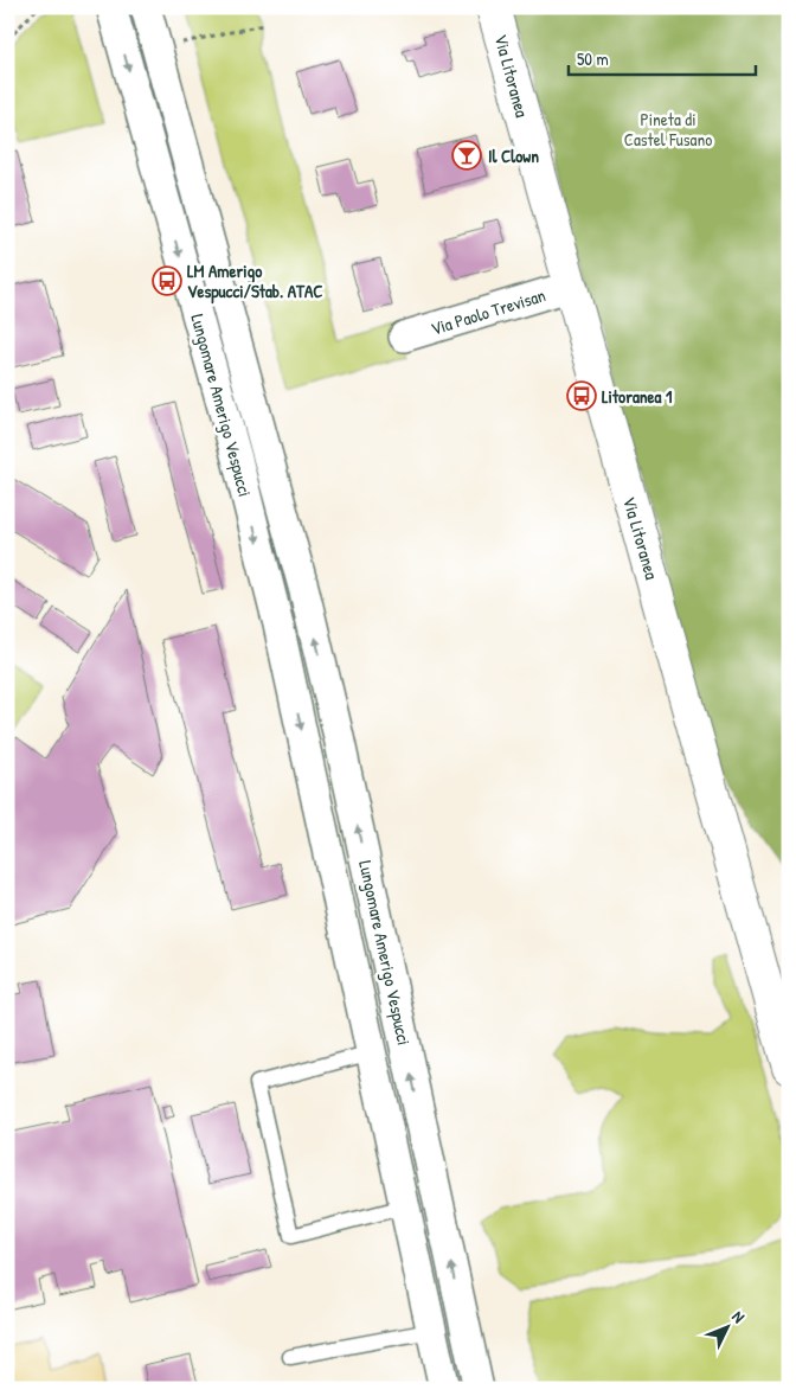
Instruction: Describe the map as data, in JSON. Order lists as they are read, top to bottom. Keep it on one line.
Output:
{"streets":{"main road":["Via Litoranea"],"street":["Via Paolo Trevisan","Lungomare Amerigo Vespucci"]},"crossings":[["Via Litoranea","Via Paolo Trevisan"]],"parks":["Pineta di Castel Fusano"],"places":{"bar":["Il Clown"],"bus stop":["LM Amerigo Vespucci/Stab. ATAC","Litoranea 1"]},"scale_bar":"50 m","north":"top right"}
